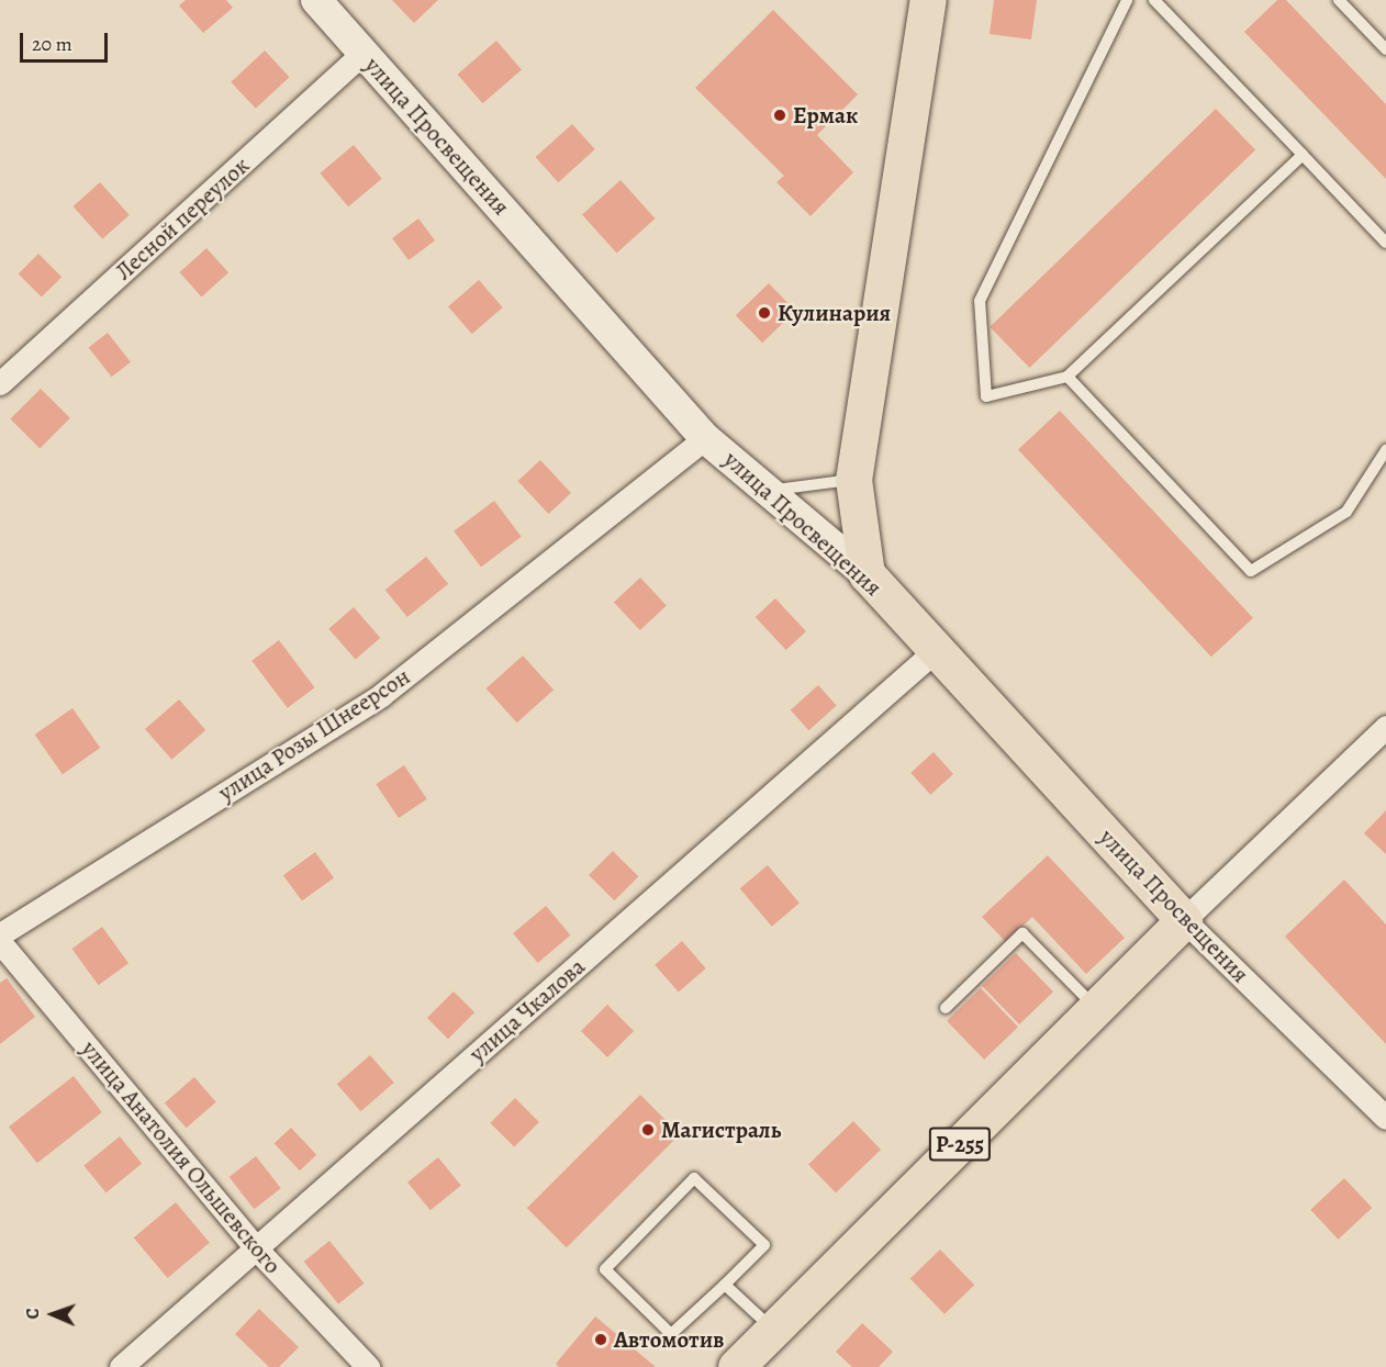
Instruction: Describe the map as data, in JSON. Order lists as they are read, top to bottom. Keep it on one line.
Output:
{"streets":{"highway":["улица Просвещения","Р-255"],"street":["Лесной переулок","улица Розы Шнеерсон","улица Чкалова","улица Анатолия Ольшевского"]},"crossings":[["улица Просвещения","Лесной переулок"],["улица Просвещения","улица Розы Шнеерсон"],["улица Просвещения","улица Чкалова"],["улица Просвещения","Р-255"],["улица Чкалова","улица Анатолия Ольшевского"]],"places":["Ермак","Кулинария","Магистраль","Автомотив"],"scale_bar":"20 m","north":"left"}
